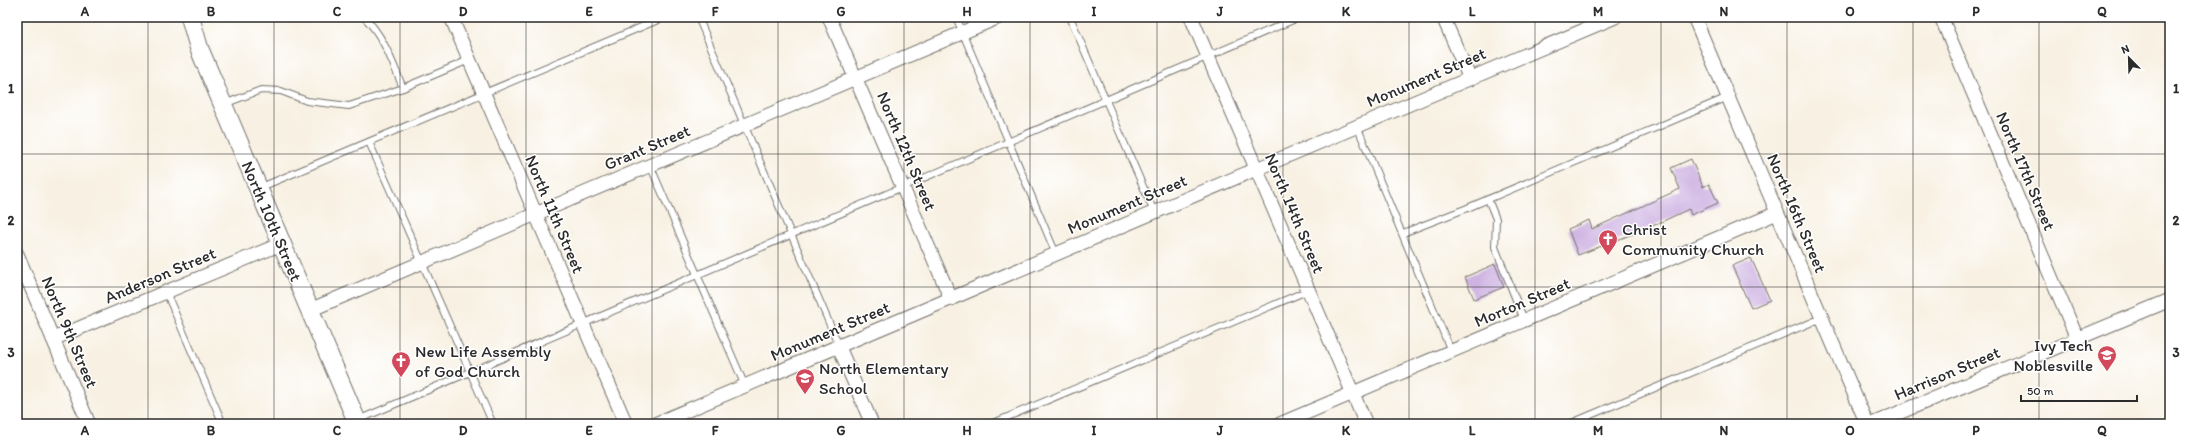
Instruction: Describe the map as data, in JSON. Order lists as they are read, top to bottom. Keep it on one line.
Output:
{"streets":{"main road":["North 10th Street"],"street":["Monument Street","Grant Street","North 12th Street","North 17th Street","North 14th Street","North 16th Street","North 11th Street","Anderson Street","Morton Street","North 9th Street","Harrison Street"]},"crossings":[["Monument Street","North 12th Street"],["Monument Street","North 14th Street"],["Grant Street","North 12th Street"],["Grant Street","North 11th Street"],["Grant Street","North 10th Street"],["North 17th Street","Harrison Street"],["North 14th Street","Morton Street"],["North 16th Street","Morton Street"],["North 10th Street","Anderson Street"],["Anderson Street","North 9th Street"]],"places":{"church":["Christ Community Church","New Life Assembly of God Church"],"school or university":["Ivy Tech Noblesville","North Elementary School"]},"scale_bar":"50 m","north":"top left","grid":{"columns":["A","B","C","D","E","F","G","H","I","J","K","L","M","N","O","P","Q"],"rows":["1","2","3"]}}
